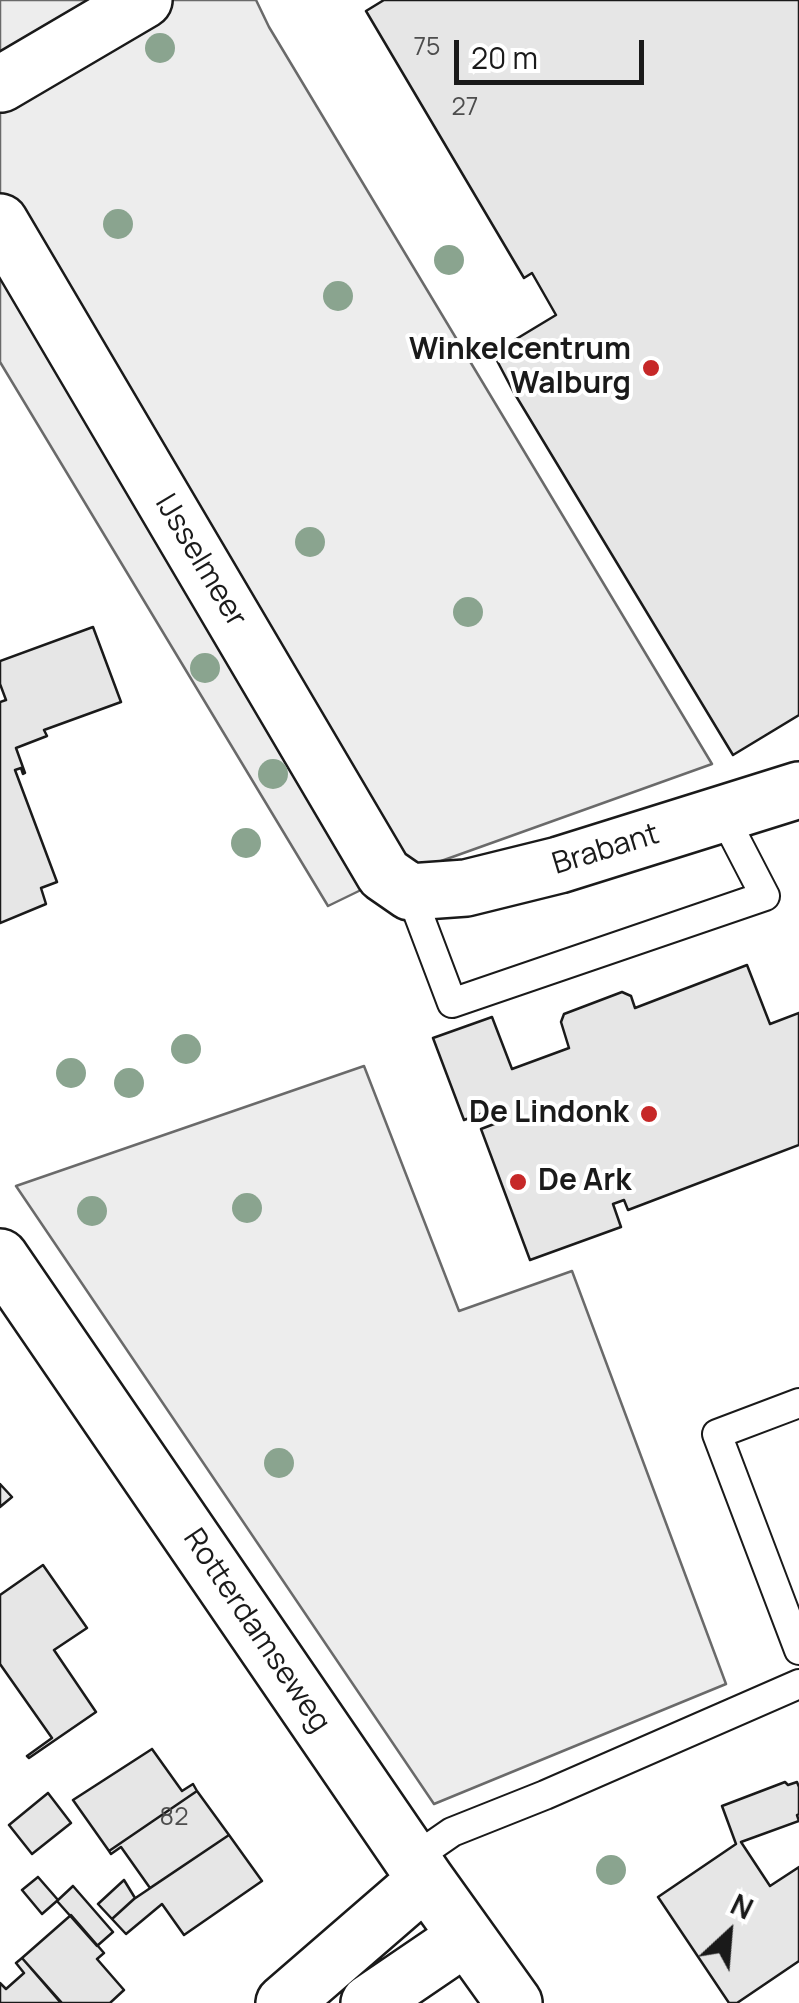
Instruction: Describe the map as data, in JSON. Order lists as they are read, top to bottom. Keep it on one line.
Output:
{"streets":{"street":["IJsselmeer","Brabant","Rotterdamseweg"]},"crossings":[["IJsselmeer","Brabant"]],"places":["Winkelcentrum Walburg","De Lindonk","De Ark"],"house_numbers":["75","27","82"],"scale_bar":"20 m","north":"top right"}
